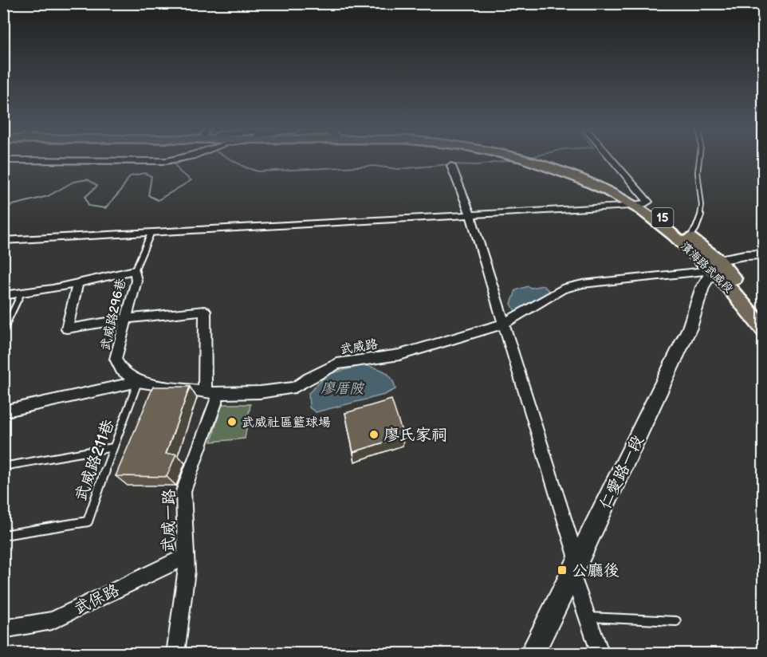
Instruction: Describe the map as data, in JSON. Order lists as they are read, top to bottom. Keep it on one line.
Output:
{"streets":{"main road":["15","濱海路武威段"],"street":["武威路296巷","武威路","仁愛路一段","武威一路","武保路"],"lane":["武威路211巷"]},"crossings":[["濱海路武威段","武威路"],["濱海路武威段","仁愛路一段"],["武威路296巷","武威路"],["武威路296巷","武威路211巷"],["武威路","武威路211巷"],["武威路","仁愛路一段"],["武威路","武威一路"],["武威一路","武保路"]],"water":["廖厝陂"],"places":{"other":["武威社區籃球場","廖氏家祠"],"transit":["公廳後"]}}
